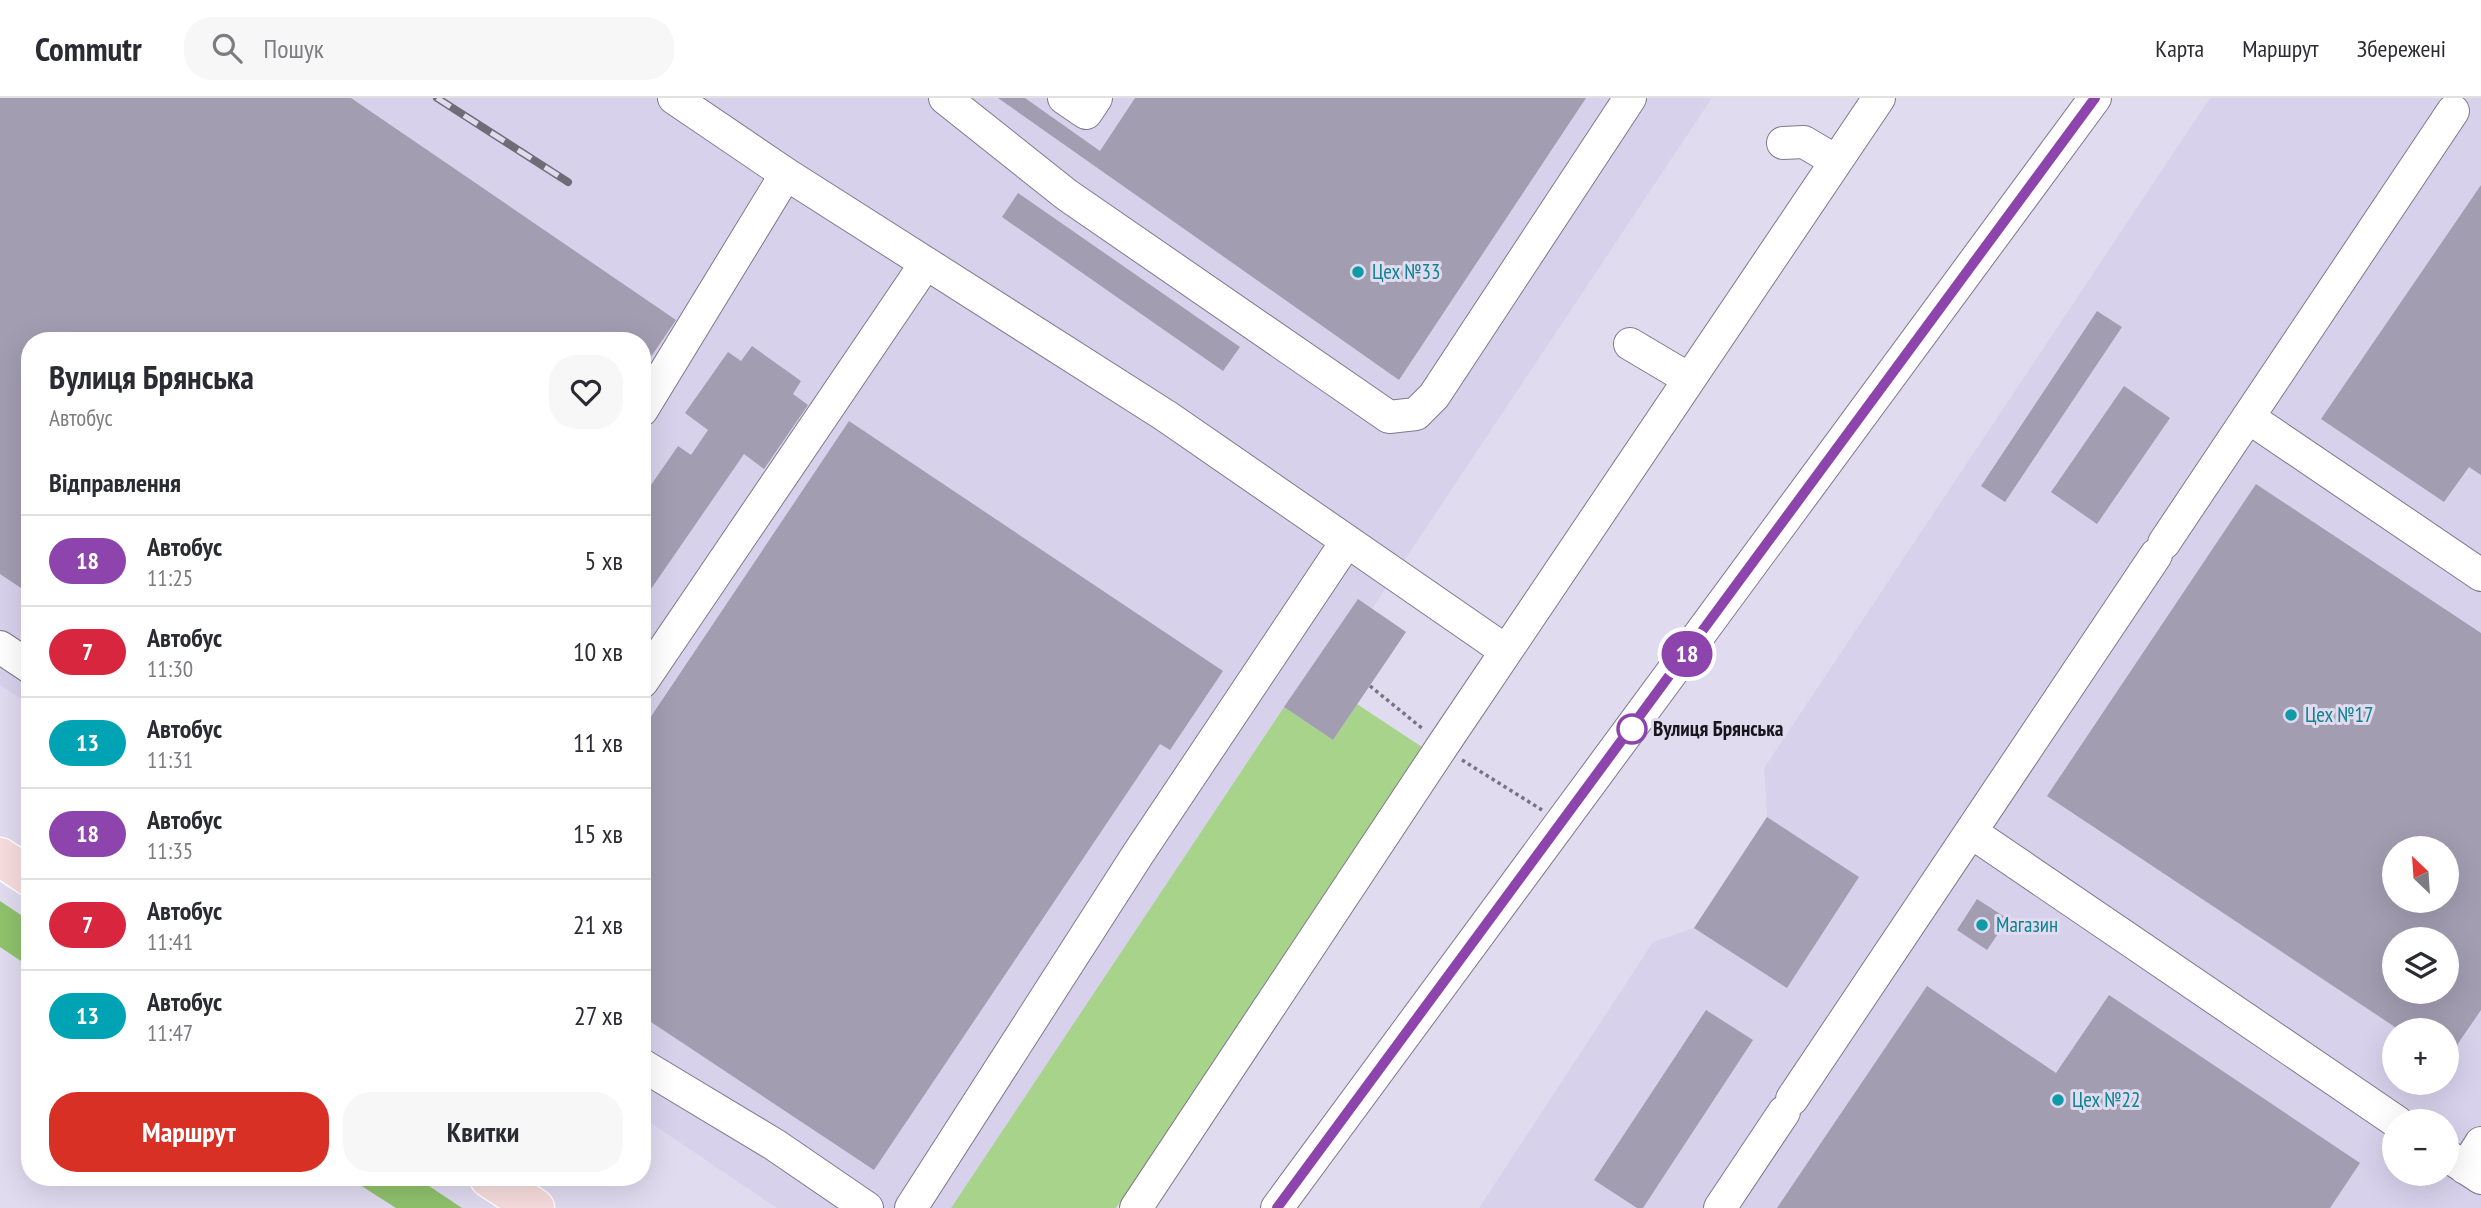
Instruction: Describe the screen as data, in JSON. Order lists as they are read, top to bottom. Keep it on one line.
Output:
{"places":["Цех №33","Цех №17","Вулиця Брянська","Магазин","Цех №22"],"lines":["bus line 18"],"north":"top left","page":{"header":"Commutr","search":"Пошук","nav":["Карта","Маршрут","Збережені"],"on_map":"18","heading":[["Вулиця Брянська","Автобус"],"Відправлення"],"list":[{"mark":"18","name":"Автобус","note":"11:25","value":"5 хв"},{"mark":"7","name":"Автобус","note":"11:30","value":"10 хв"},{"mark":"13","name":"Автобус","note":"11:31","value":"11 хв"},{"mark":"18","name":"Автобус","note":"11:35","value":"15 хв"},{"mark":"7","name":"Автобус","note":"11:41","value":"21 хв"},{"mark":"13","name":"Автобус","note":"11:47","value":"27 хв"}],"map_buttons":["+","−"],"buttons":["Маршрут","Квитки"]}}
